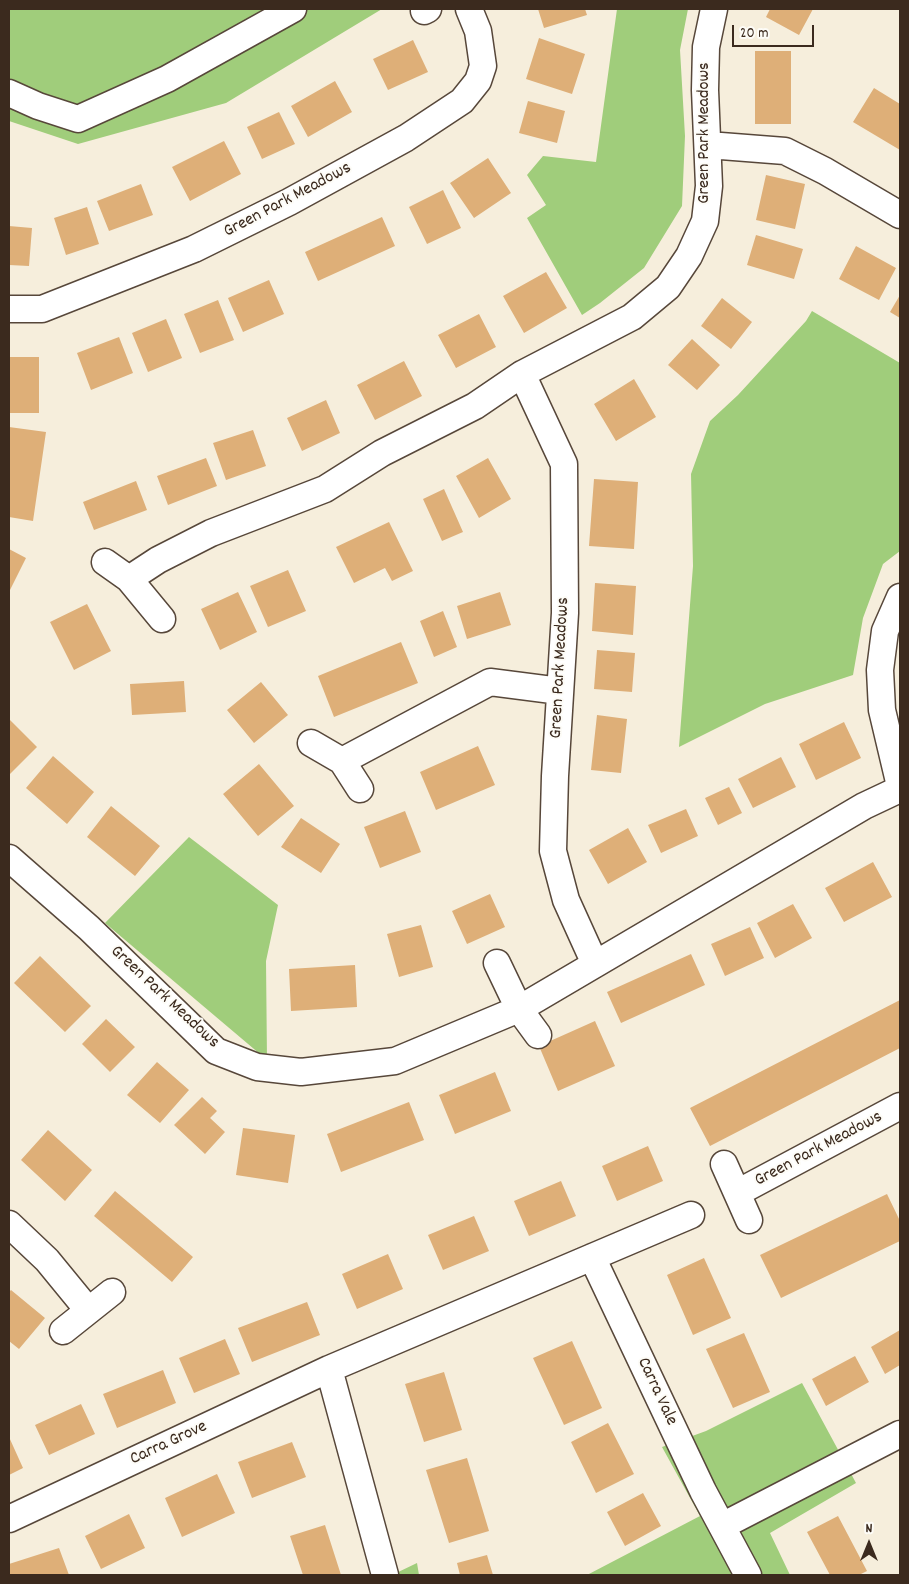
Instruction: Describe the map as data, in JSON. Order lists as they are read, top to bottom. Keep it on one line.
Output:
{"streets":{"street":["Green Park Meadows","Carra Vale","Carra Grove"]},"scale_bar":"20 m","north":"top"}
